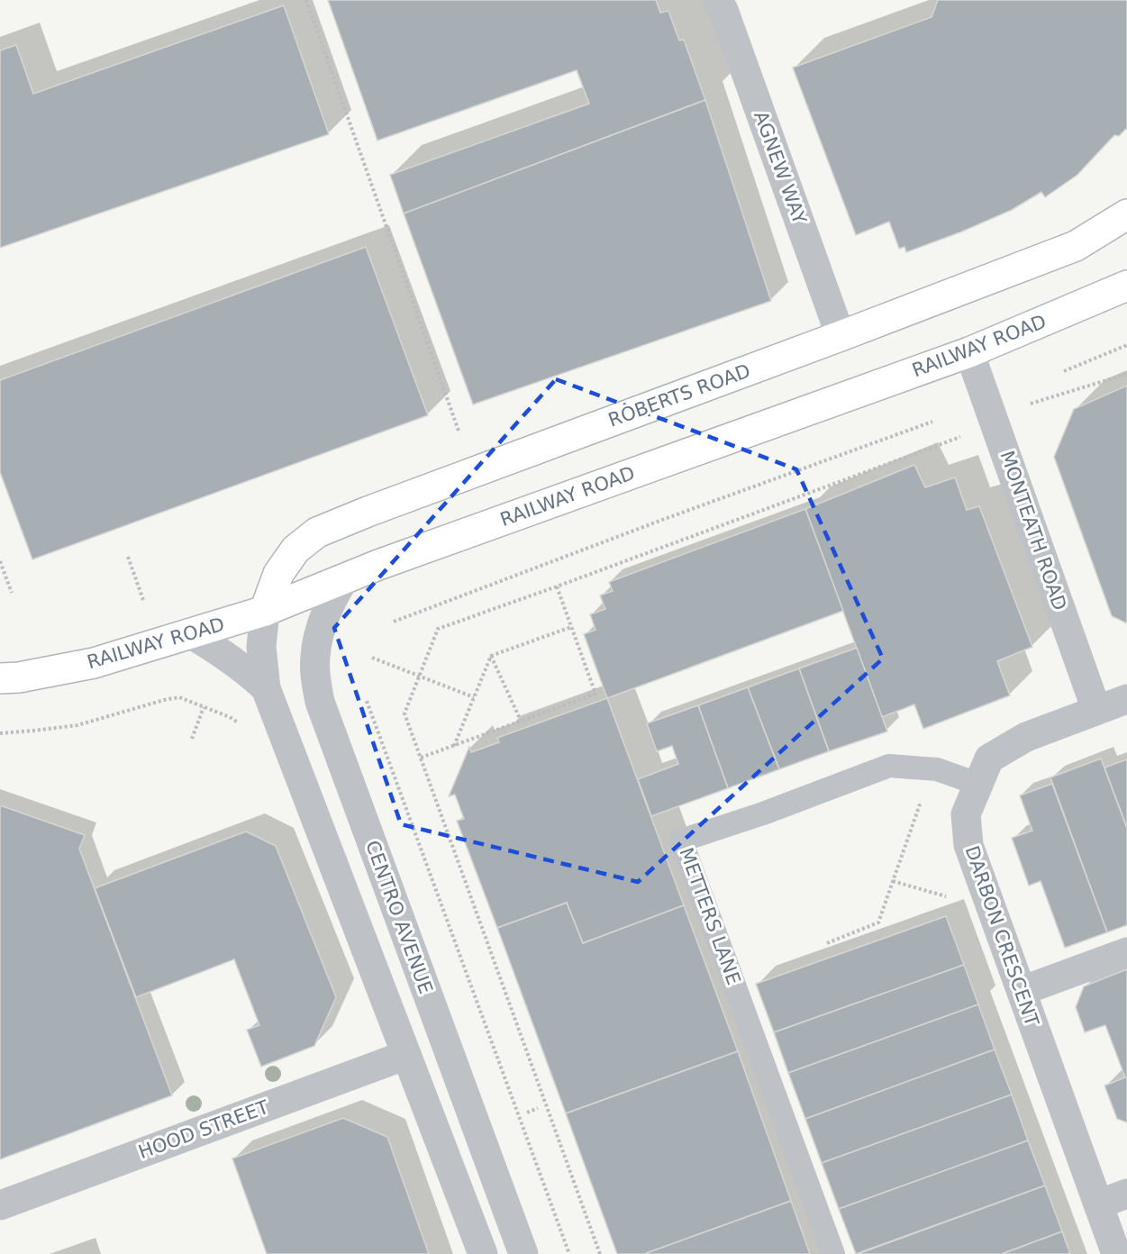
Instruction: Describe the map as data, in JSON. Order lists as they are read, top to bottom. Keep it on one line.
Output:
{"streets":{"main road":["RAILWAY ROAD","ROBERTS ROAD"],"street":["AGNEW WAY","MONTEATH ROAD","CENTRO AVENUE","DARBON CRESCENT","HOOD STREET"],"lane":["METTERS LANE"]},"crossings":[["AGNEW WAY","ROBERTS ROAD"],["RAILWAY ROAD","ROBERTS ROAD"],["RAILWAY ROAD","MONTEATH ROAD"],["RAILWAY ROAD","CENTRO AVENUE"],["MONTEATH ROAD","DARBON CRESCENT"],["METTERS LANE","DARBON CRESCENT"]]}
